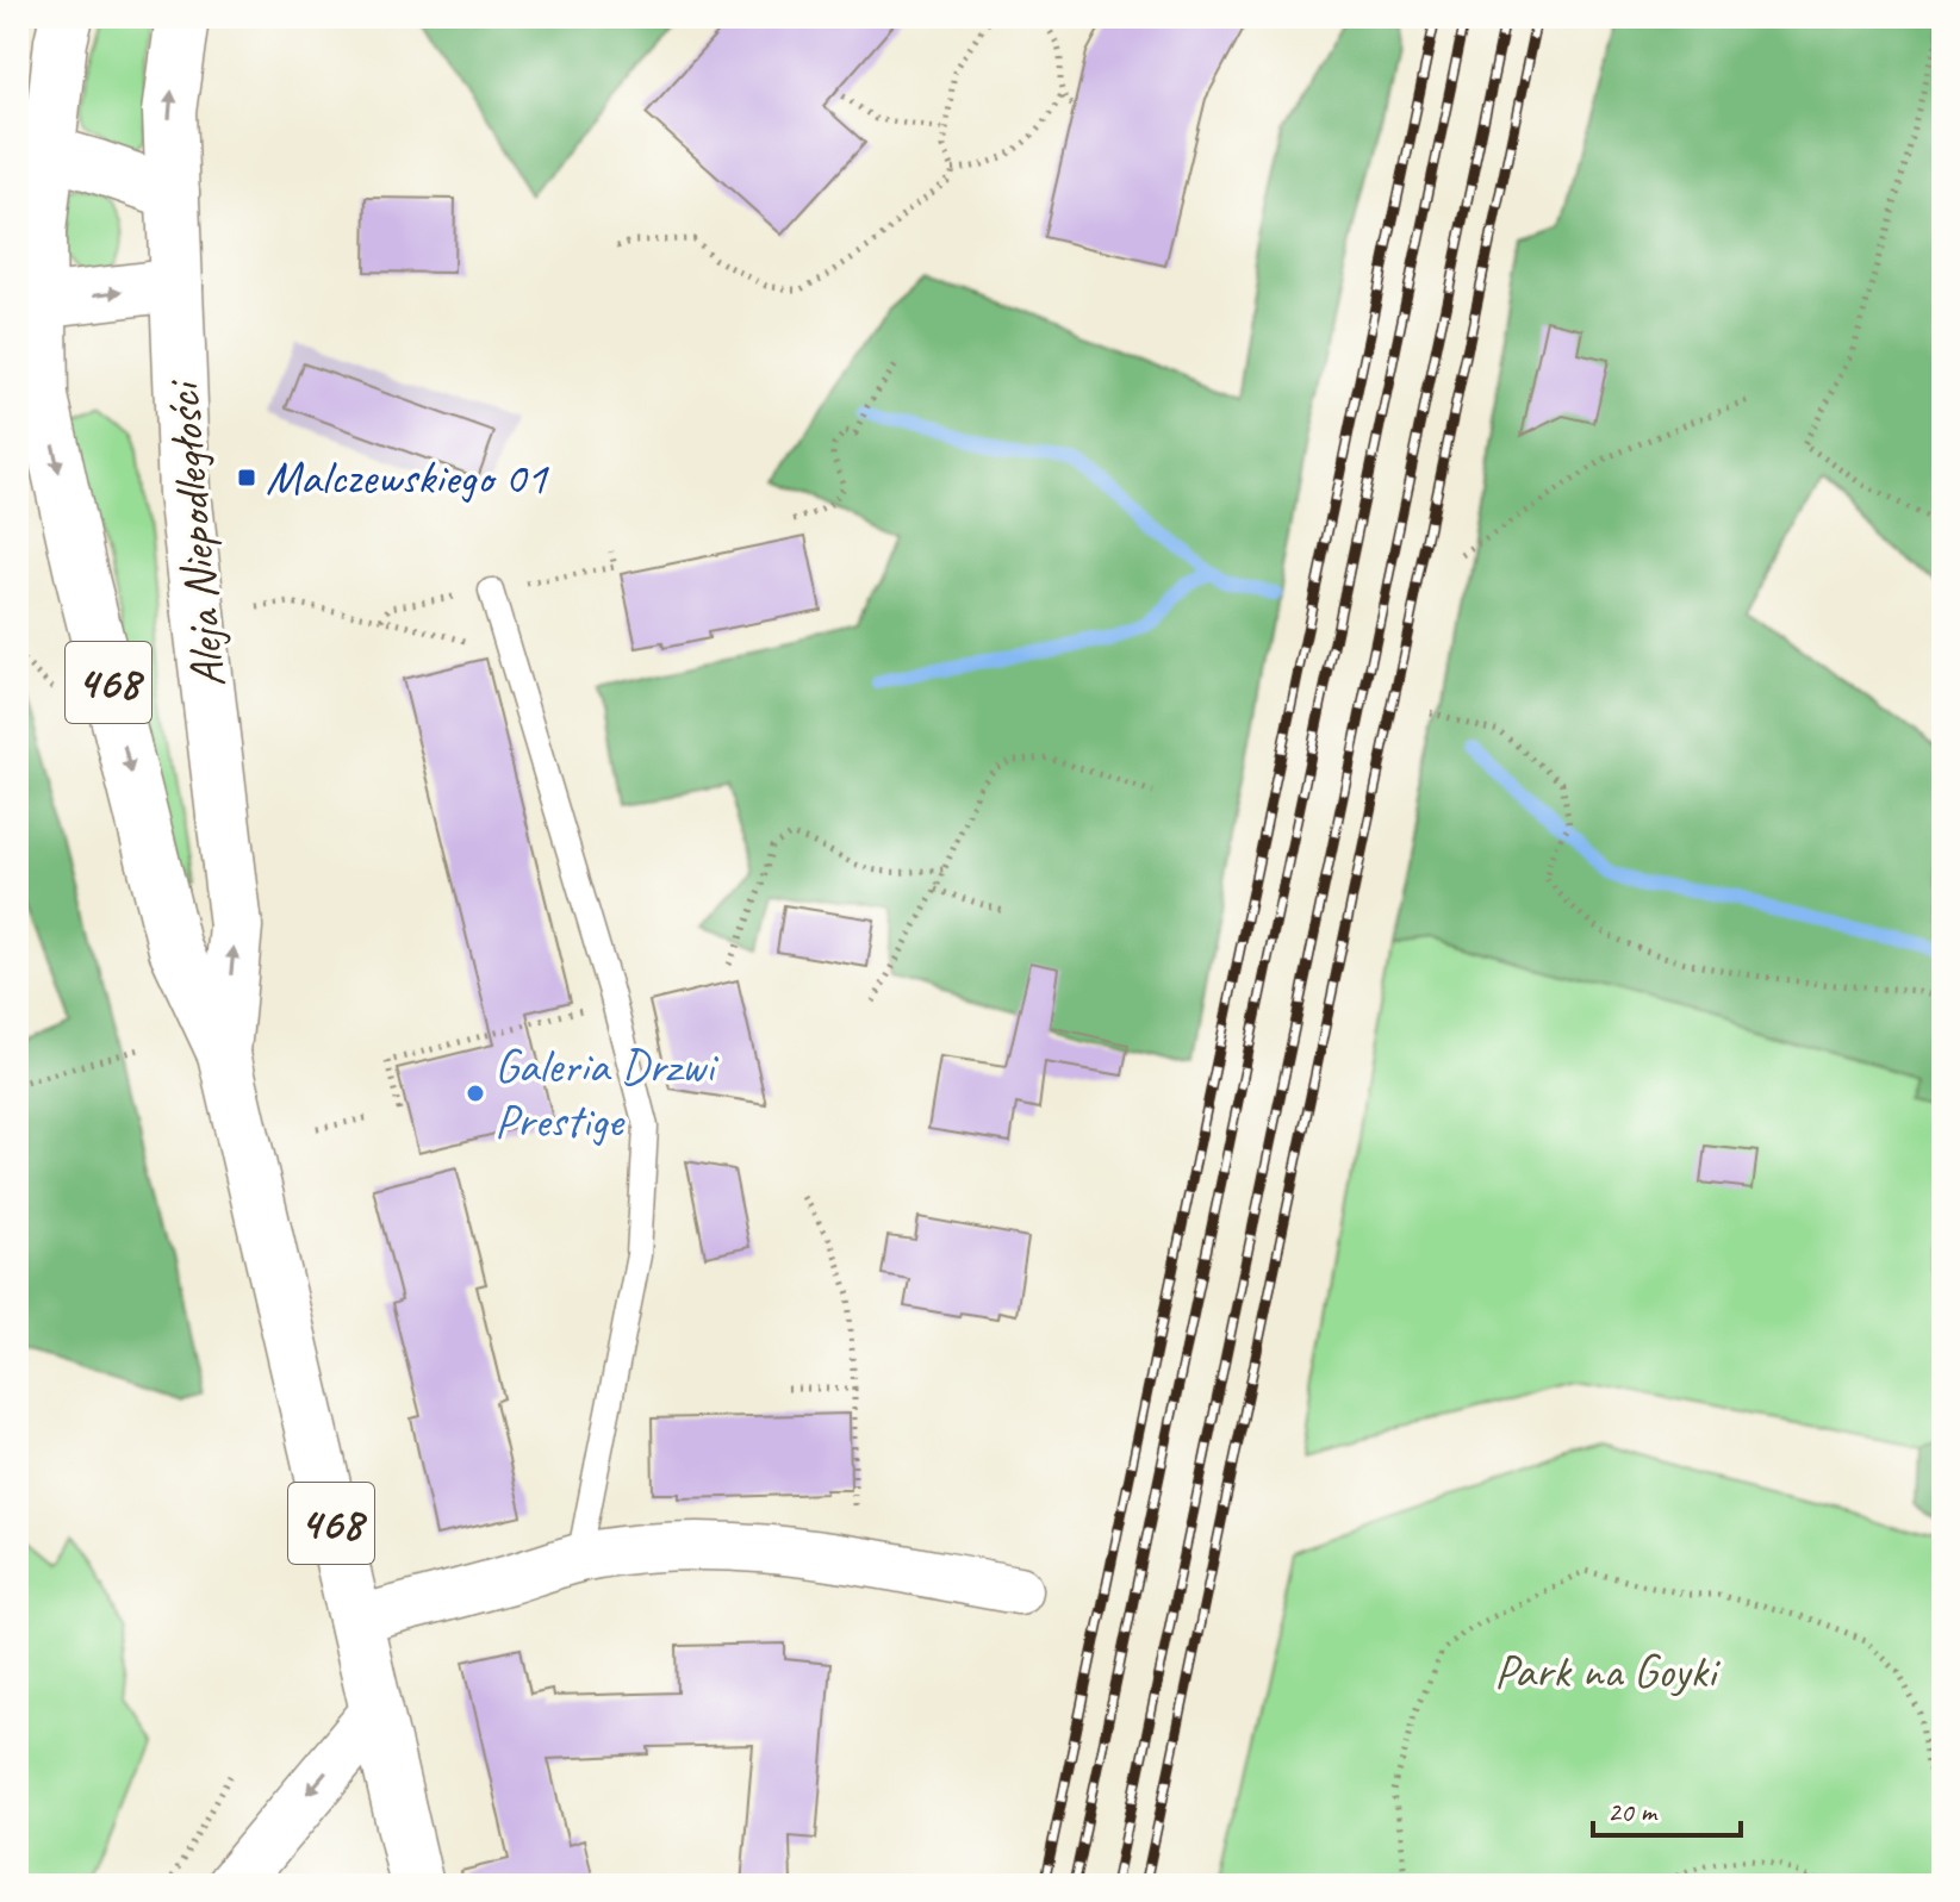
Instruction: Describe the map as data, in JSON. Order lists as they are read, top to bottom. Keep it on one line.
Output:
{"streets":{"main road":["Aleja Niepodległości","468"]},"parks":["Park na Goyki"],"places":{"transit":["Malczewskiego 01"],"other":["Galeria Drzwi Prestige"]},"scale_bar":"20 m"}
